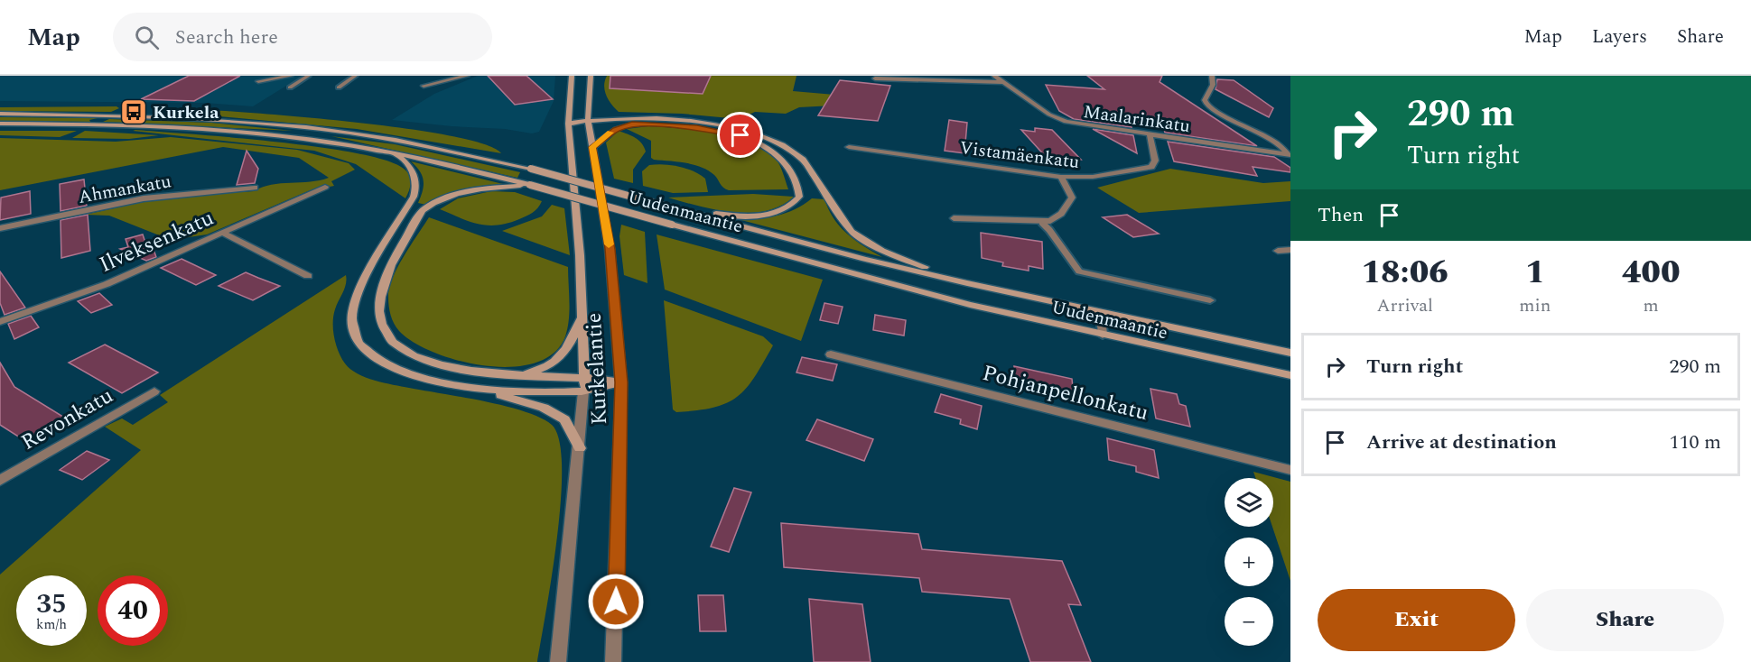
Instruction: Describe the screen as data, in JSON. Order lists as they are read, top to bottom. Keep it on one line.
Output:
{"streets":{"main road":["Uudenmaantie","Kurkelantie"],"street":["Maalarinkatu","Vistamäenkatu","Ahmankatu","Ilveksenkatu","Pohjanpellonkatu","Revonkatu"]},"crossings":[["Maalarinkatu","Vistamäenkatu"]],"places":{"bus stop":["Kurkela"]},"page":{"header":"Map","search":"Search here","nav":["Map","Layers","Share"],"turn":["290 m","Turn right"],"then":"Then","eta":["18:06","Arrival","1","min","400","m"],"list":[{"name":"Turn right","value":"290 m"},{"name":"Arrive at destination","value":"110 m"}],"map_buttons":["+","−"],"speed":"35 km/h","limit":"40","buttons":["Exit","Share"]}}
